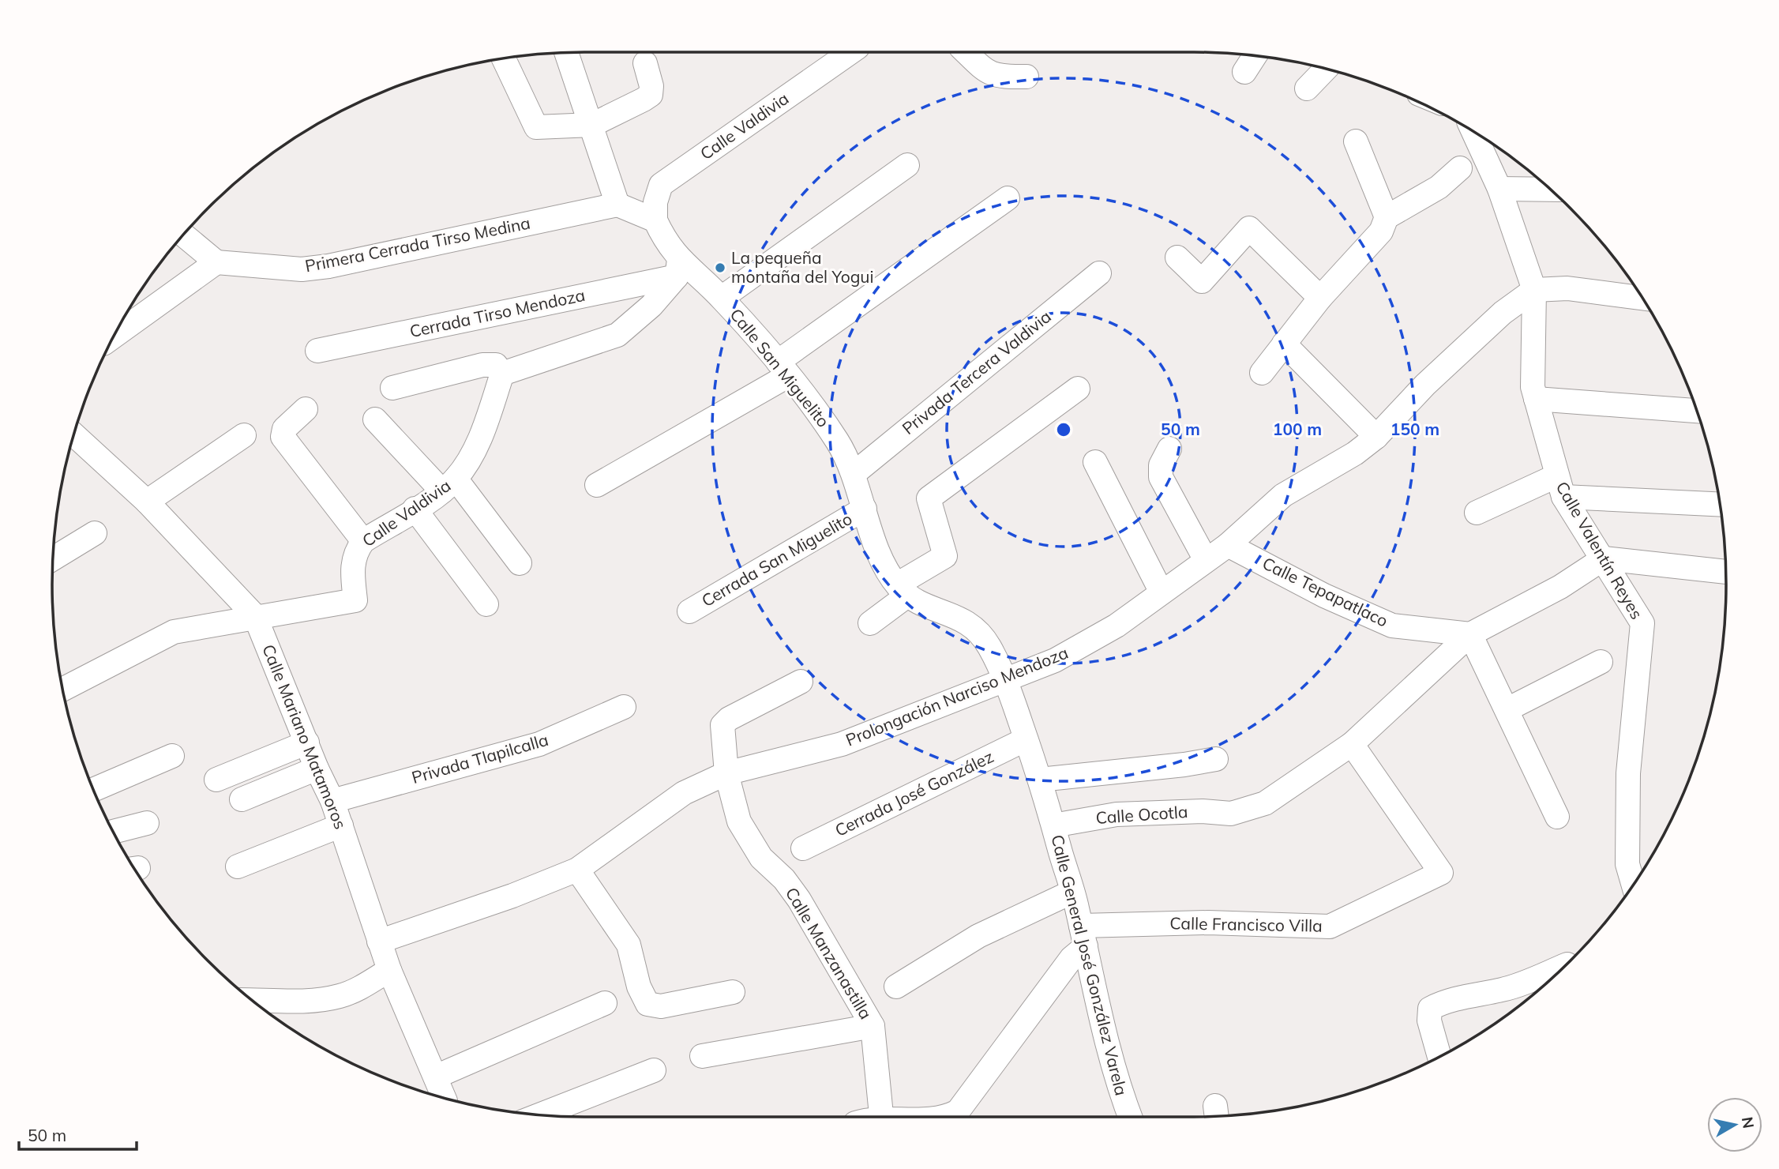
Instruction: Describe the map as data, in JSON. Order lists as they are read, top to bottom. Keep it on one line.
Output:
{"streets":{"street":["Calle Valdivia","Primera Cerrada Tirso Medina","Cerrada Tirso Mendoza","Calle San Miguelito","Privada Tercera Valdivia","Calle Valentín Reyes","Cerrada San Miguelito","Calle Tepapatlaco","Prolongación Narciso Mendoza","Calle Mariano Matamoros","Privada Tlapilcalla","Cerrada José González","Calle Ocotla","Calle Francisco Villa","Calle Manzanastilla","Calle General José González Varela"]},"crossings":[["Calle Valdivia","Calle San Miguelito"],["Calle Valdivia","Calle Mariano Matamoros"],["Cerrada Tirso Mendoza","Calle San Miguelito"],["Calle San Miguelito","Privada Tercera Valdivia"],["Calle San Miguelito","Cerrada San Miguelito"],["Calle Valentín Reyes","Prolongación Narciso Mendoza"],["Calle Tepapatlaco","Prolongación Narciso Mendoza"],["Prolongación Narciso Mendoza","Calle Mariano Matamoros"],["Prolongación Narciso Mendoza","Calle Manzanastilla"],["Prolongación Narciso Mendoza","Calle General José González Varela"],["Calle Mariano Matamoros","Privada Tlapilcalla"],["Cerrada José González","Calle General José González Varela"],["Calle Ocotla","Calle Francisco Villa"],["Calle Ocotla","Calle General José González Varela"],["Calle Francisco Villa","Calle General José González Varela"]],"places":["La pequeña montaña del Yogui"],"scale_bar":"50 m","north":"right","rings":["50 m","100 m","150 m"]}
